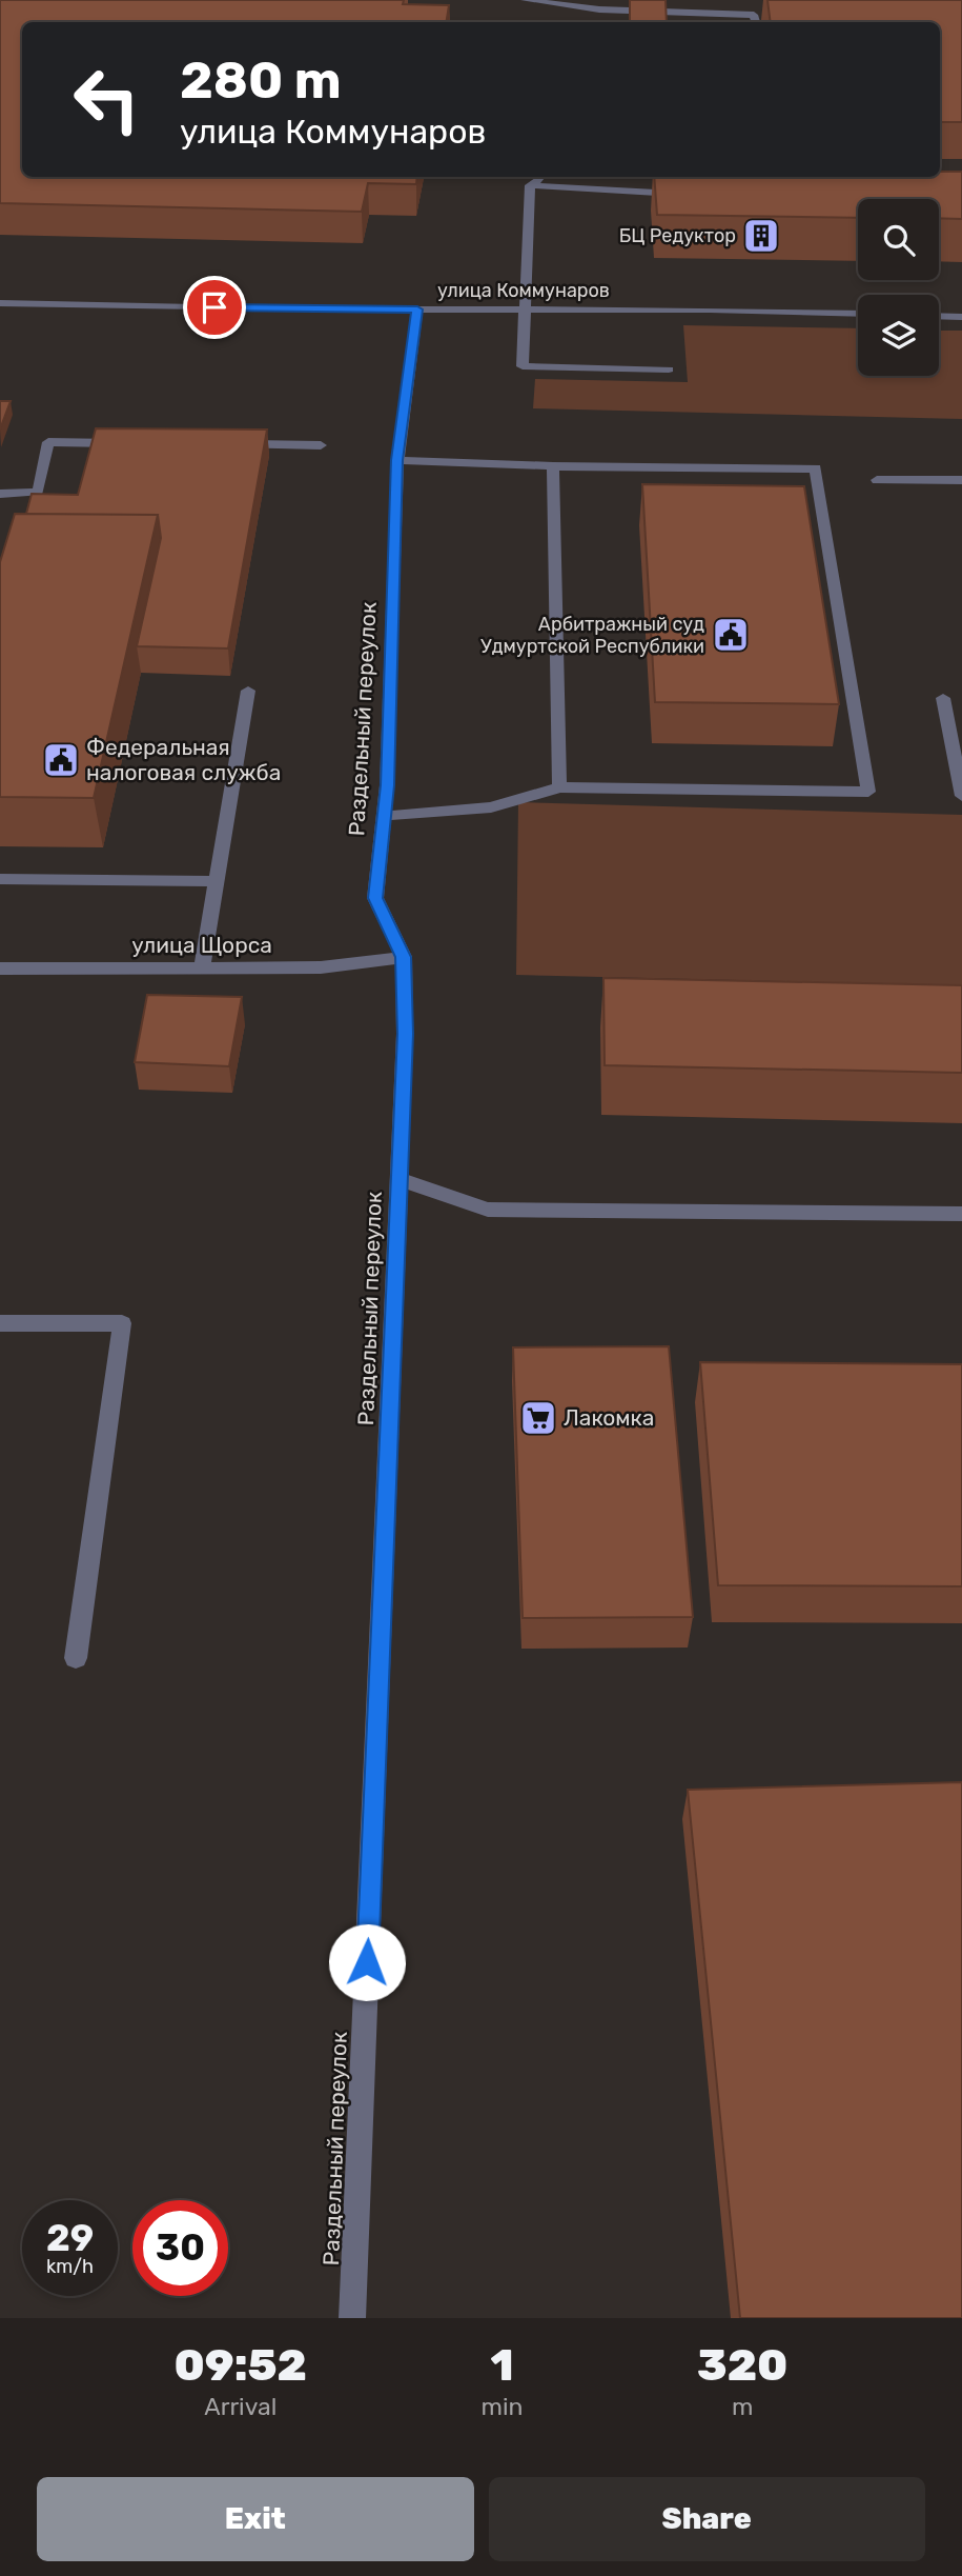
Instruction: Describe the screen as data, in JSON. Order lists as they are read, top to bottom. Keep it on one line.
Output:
{"streets":{"street":["улица Коммунаров","Раздельный переулок","улица Щорса"]},"crossings":[["улица Коммунаров","Раздельный переулок"],["Раздельный переулок","улица Щорса"]],"places":{"building":["БЦ Редуктор"],"public building":["Арбитражный суд Удмуртской Республики","Федеральная налоговая служба"],"supermarket":["Лакомка"]},"page":{"turn":["280 m","улица Коммунаров"],"speed":"29 km/h","limit":"30","eta":["09:52","Arrival","1","min","320","m"],"buttons":["Exit","Share"]}}
